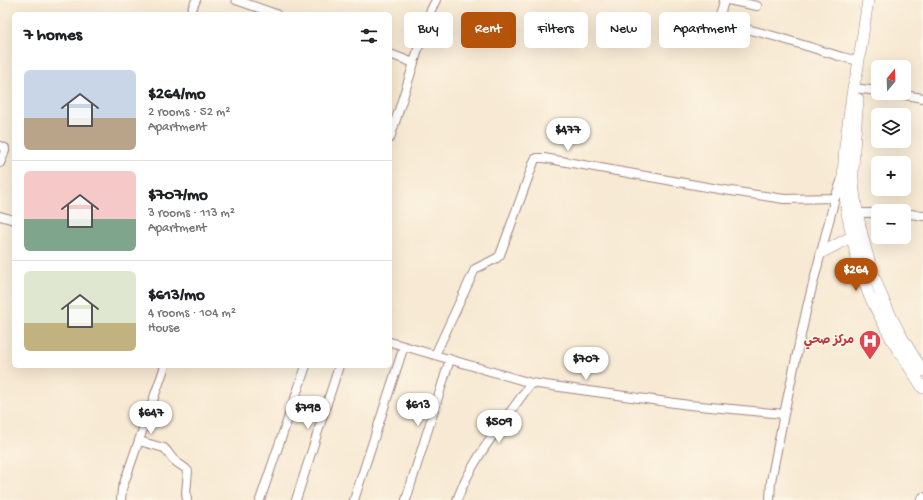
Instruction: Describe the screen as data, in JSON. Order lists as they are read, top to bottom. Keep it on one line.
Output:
{"places":{"hospital":["مركز صحي"]},"north":"top","page":{"chip":["Buy","Rent","Filters","New","Apartment"],"heading":"7 homes","map_buttons":["+","−"],"list":[{"name":"$264/mo","note":"2 rooms · 52 m² · Apartment"},{"name":"$707/mo","note":"3 rooms · 113 m² · Apartment"},{"name":"$613/mo","note":"4 rooms · 104 m² · House"}],"price":["$477","$264","$707","$613","$798","$647","$509"]}}
